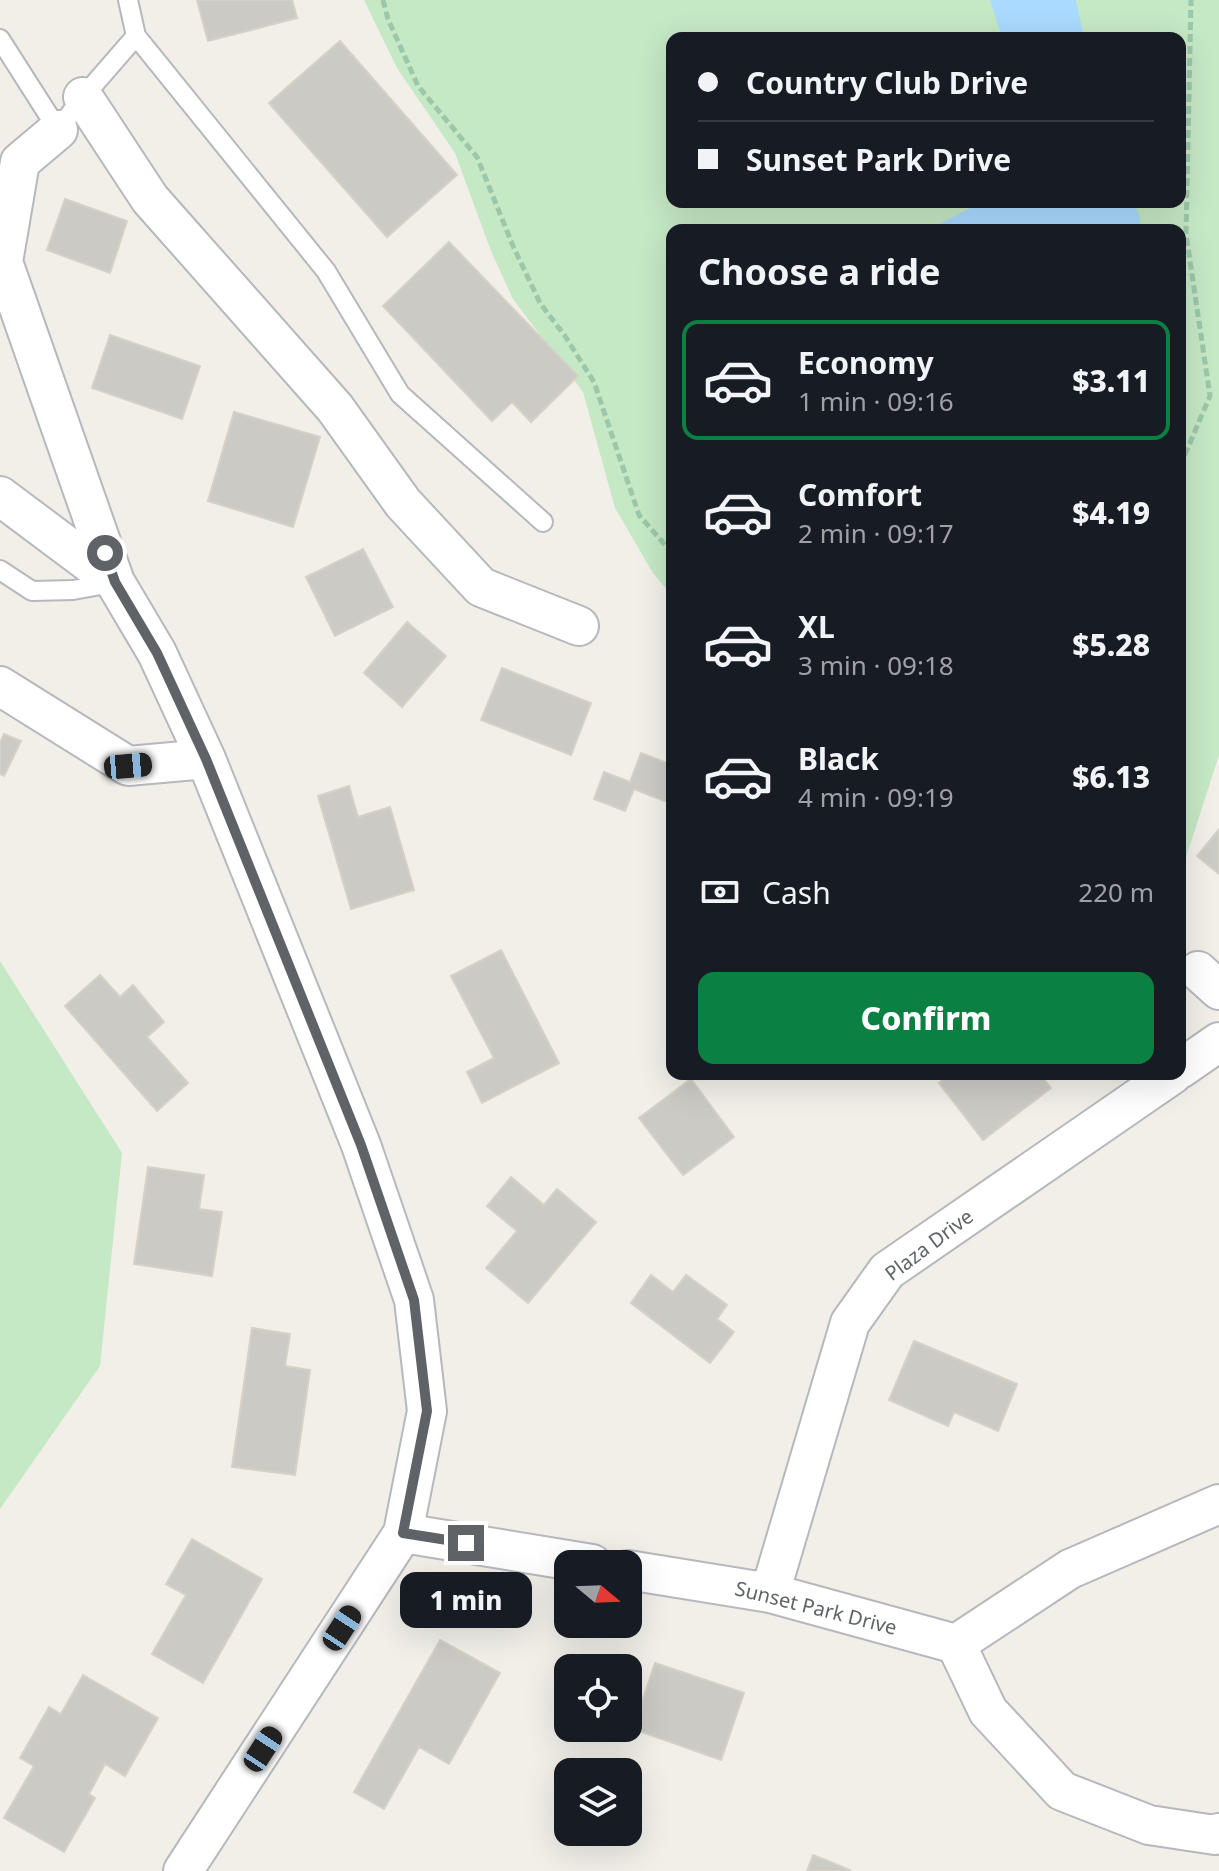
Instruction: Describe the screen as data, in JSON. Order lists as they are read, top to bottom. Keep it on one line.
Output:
{"streets":{"street":["Plaza Drive","Sunset Park Drive"]},"crossings":[["Plaza Drive","Sunset Park Drive"]],"north":"right","page":{"banner":["Country Club Drive","Sunset Park Drive"],"heading":"Choose a ride","list":[{"name":"Economy","note":"1 min · 09:16","value":"$3.11"},{"name":"Comfort","note":"2 min · 09:17","value":"$4.19"},{"name":"XL","note":"3 min · 09:18","value":"$5.28"},{"name":"Black","note":"4 min · 09:19","value":"$6.13"}],"pay":["Cash","220 m"],"buttons":"Confirm","bubble":"1 min"}}
